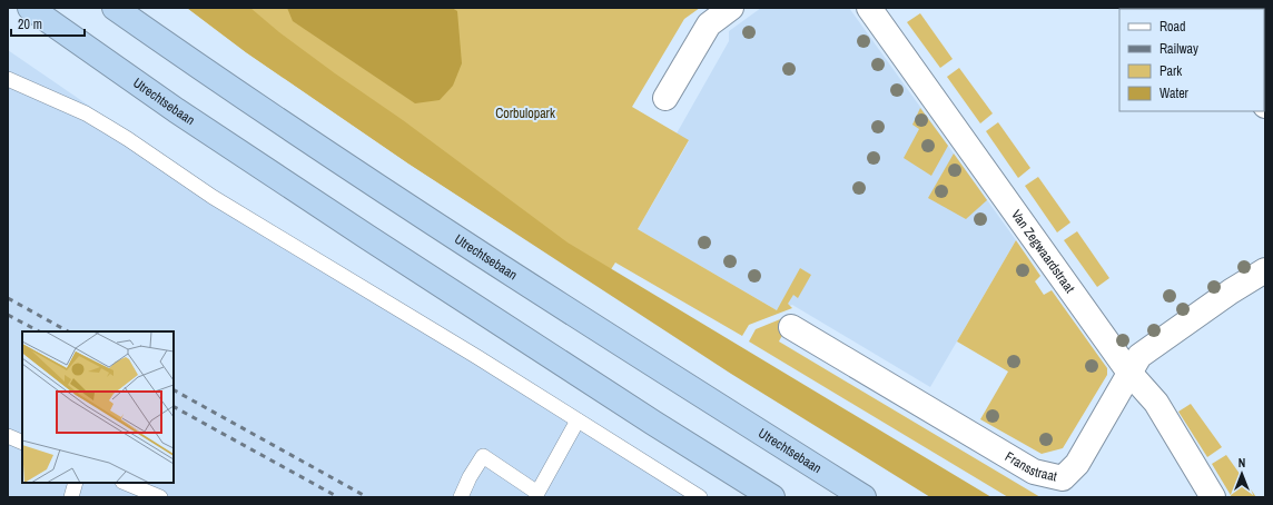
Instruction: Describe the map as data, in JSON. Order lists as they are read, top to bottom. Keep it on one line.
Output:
{"streets":{"highway":["Utrechtsebaan"],"street":["Van Zegwaardstraat","Fransstraat"]},"crossings":[["Van Zegwaardstraat","Fransstraat"]],"parks":["Corbulopark"],"legend":["Road","Railway","Park","Water"],"scale_bar":"20 m","north":"top"}
